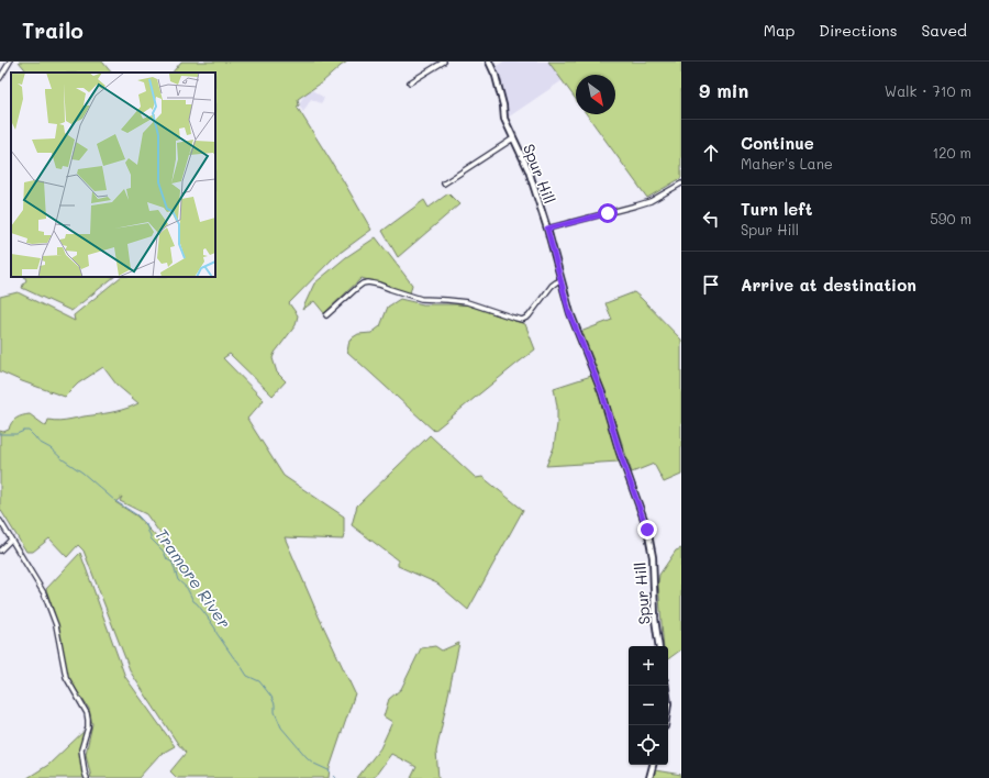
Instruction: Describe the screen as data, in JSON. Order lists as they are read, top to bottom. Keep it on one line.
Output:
{"streets":{"street":["Spur Hill"]},"water":["Tramore River"],"north":"bottom right","page":{"header":"Trailo","nav":["Map","Directions","Saved"],"heading":["9 min","Walk · 710 m"],"list":[["Continue","Maher's Lane","120 m"],["Turn left","Spur Hill","590 m"],"Arrive at destination"],"map_buttons":["+","−"]}}
